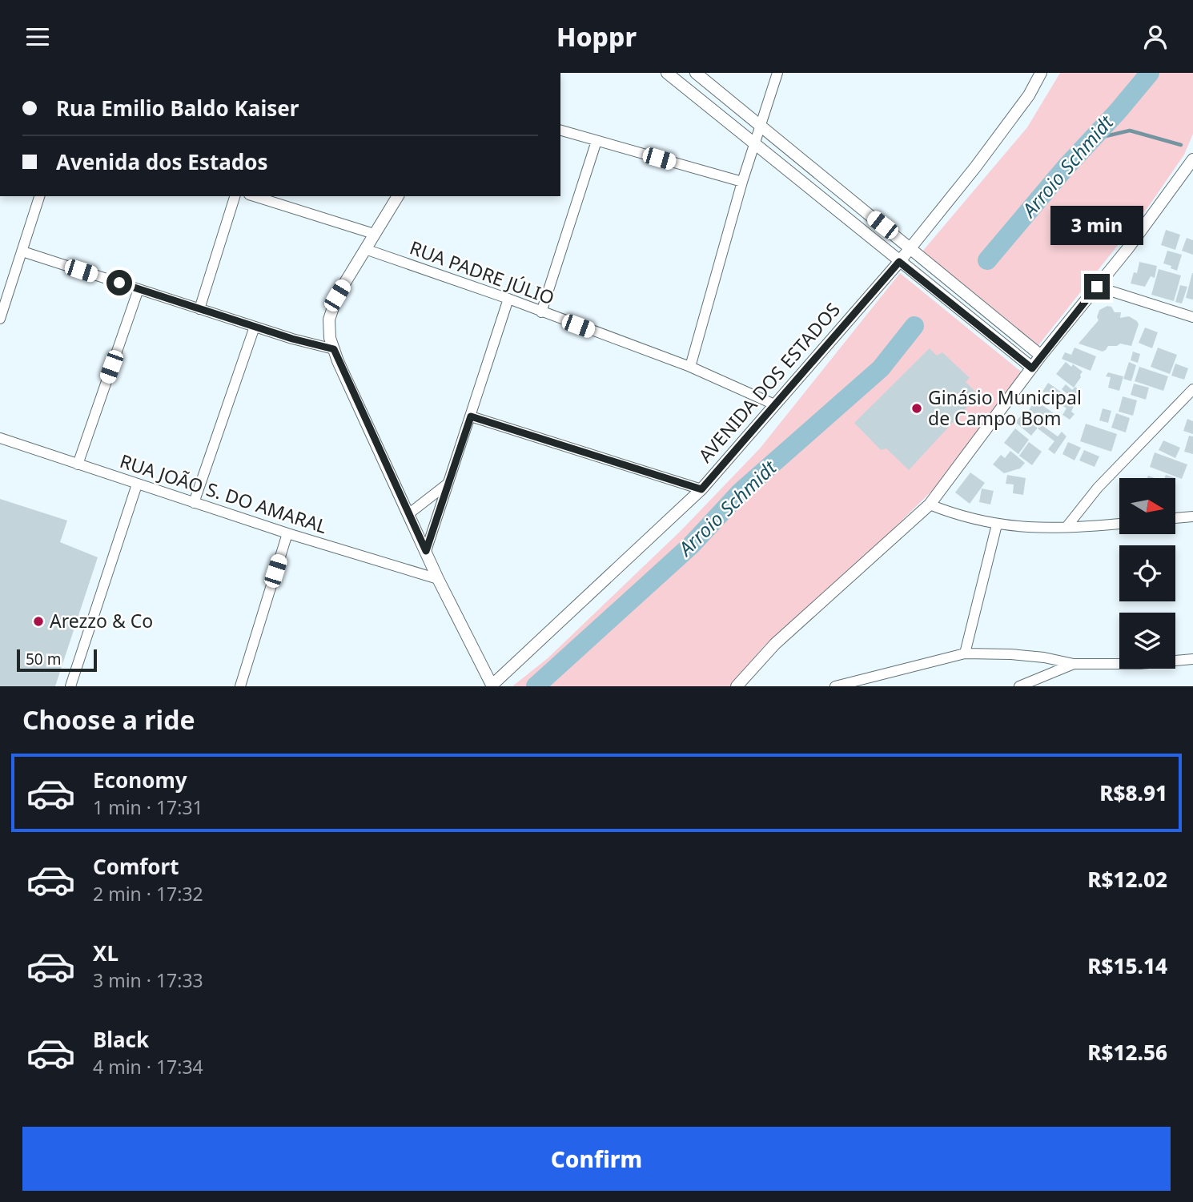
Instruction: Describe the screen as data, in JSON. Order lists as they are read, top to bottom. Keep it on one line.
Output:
{"streets":{"street":["RUA PADRE JÚLIO","AVENIDA DOS ESTADOS","RUA JOÃO S. DO AMARAL"]},"crossings":[["RUA PADRE JÚLIO","AVENIDA DOS ESTADOS"]],"water":["Arroio Schmidt"],"places":["Ginásio Municipal de Campo Bom","Arezzo & Co"],"scale_bar":"50 m","north":"right","page":{"header":"Hoppr","banner":["Rua Emilio Baldo Kaiser","Avenida dos Estados"],"bubble":"3 min","scale":"50 m","heading":"Choose a ride","list":[{"name":"Economy","note":"1 min · 17:31","value":"R$8.91"},{"name":"Comfort","note":"2 min · 17:32","value":"R$12.02"},{"name":"XL","note":"3 min · 17:33","value":"R$15.14"},{"name":"Black","note":"4 min · 17:34","value":"R$12.56"}],"buttons":"Confirm"}}
